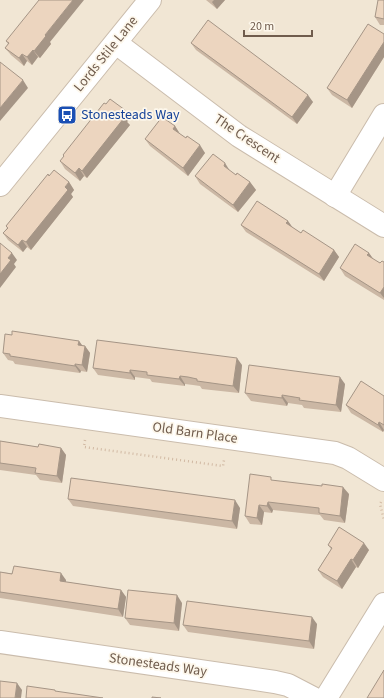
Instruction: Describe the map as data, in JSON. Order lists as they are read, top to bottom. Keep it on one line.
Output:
{"streets":{"street":["Lords Stile Lane","The Crescent","Old Barn Place","Stonesteads Way"]},"crossings":[["Lords Stile Lane","The Crescent"]],"places":{"bus stop":["Stonesteads Way"]},"scale_bar":"20 m"}
